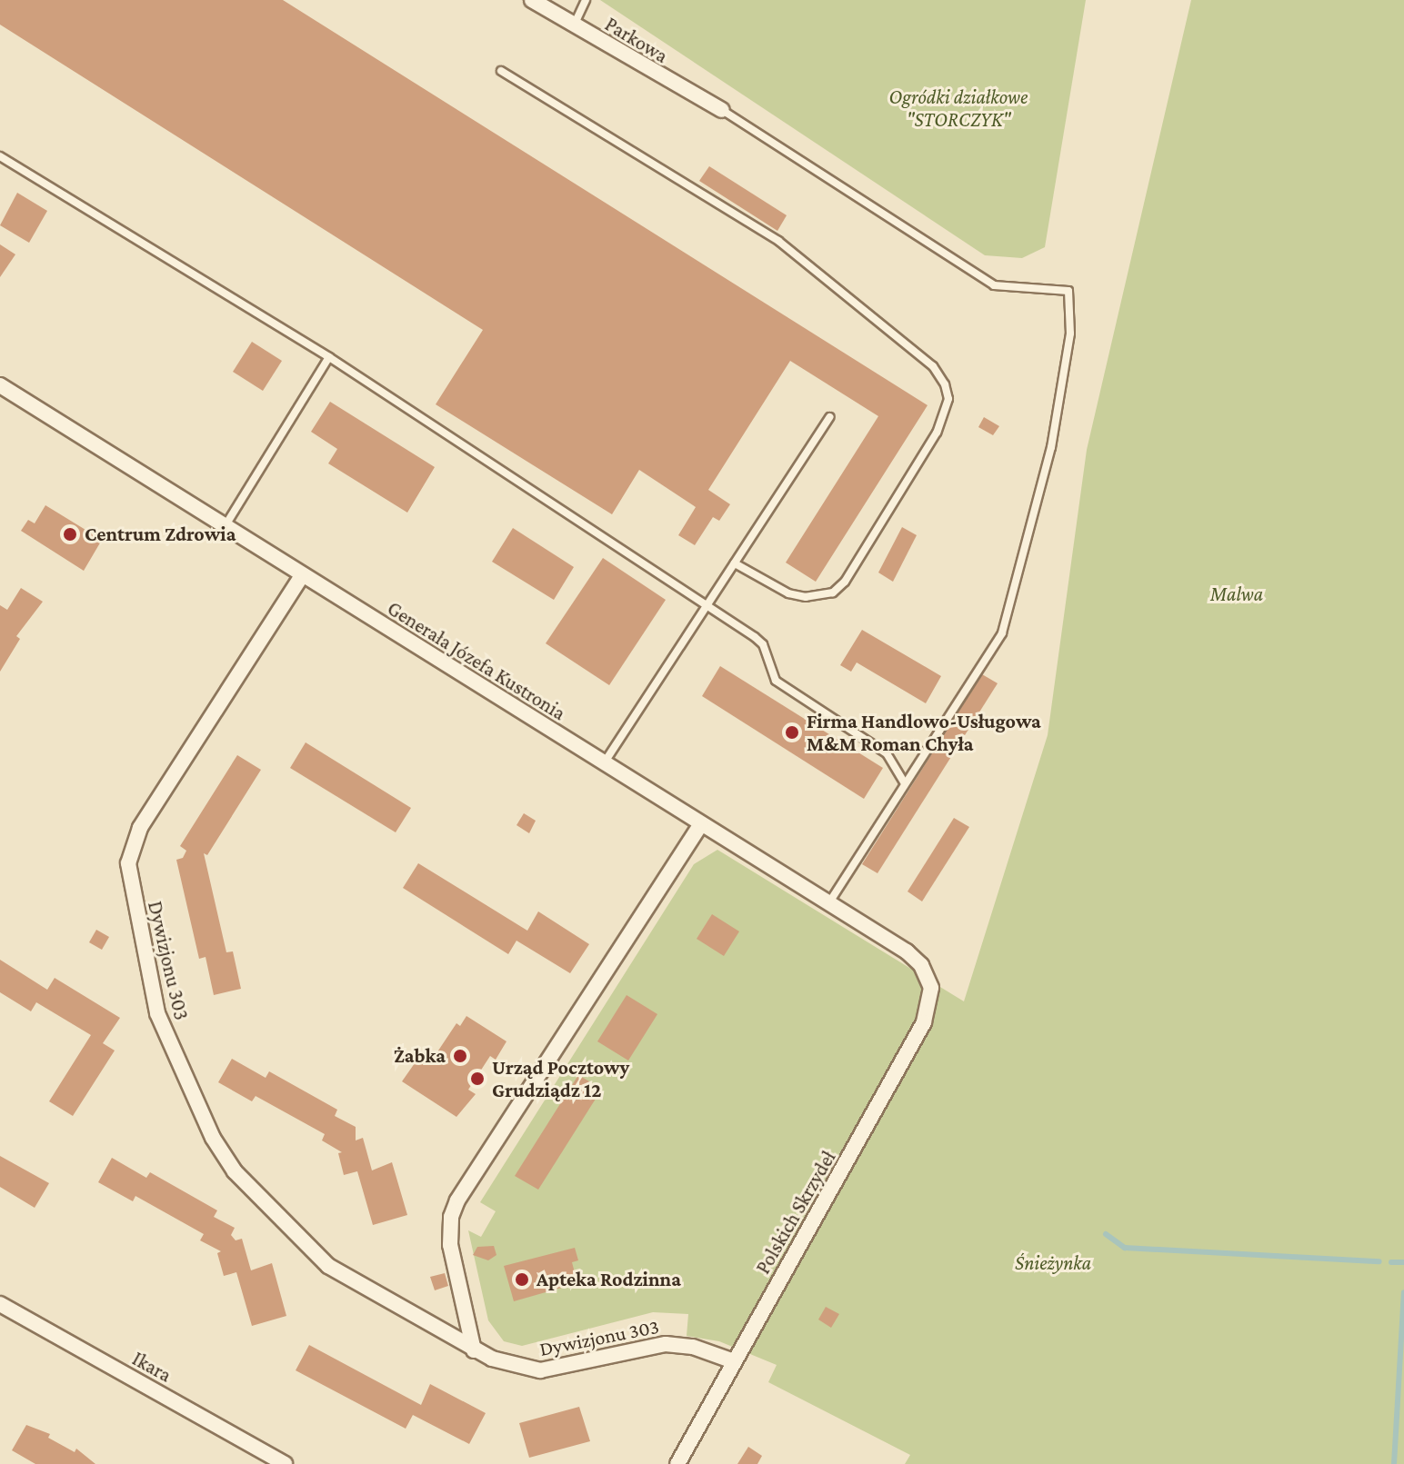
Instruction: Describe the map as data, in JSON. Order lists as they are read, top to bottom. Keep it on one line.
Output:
{"streets":{"street":["Parkowa","Generała Józefa Kustronia","Dywizjonu 303","Polskich Skrzydeł","Ikara"]},"crossings":[["Generała Józefa Kustronia","Dywizjonu 303"],["Generała Józefa Kustronia","Polskich Skrzydeł"],["Dywizjonu 303","Polskich Skrzydeł"]],"parks":["Ogródki działkowe \"STORCZYK\"","Malwa","Śnieżynka"],"places":["Centrum Zdrowia","Firma Handlowo-Usługowa M&M Roman Chyła","Żabka","Urząd Pocztowy Grudziądz 12","Apteka Rodzinna"]}
